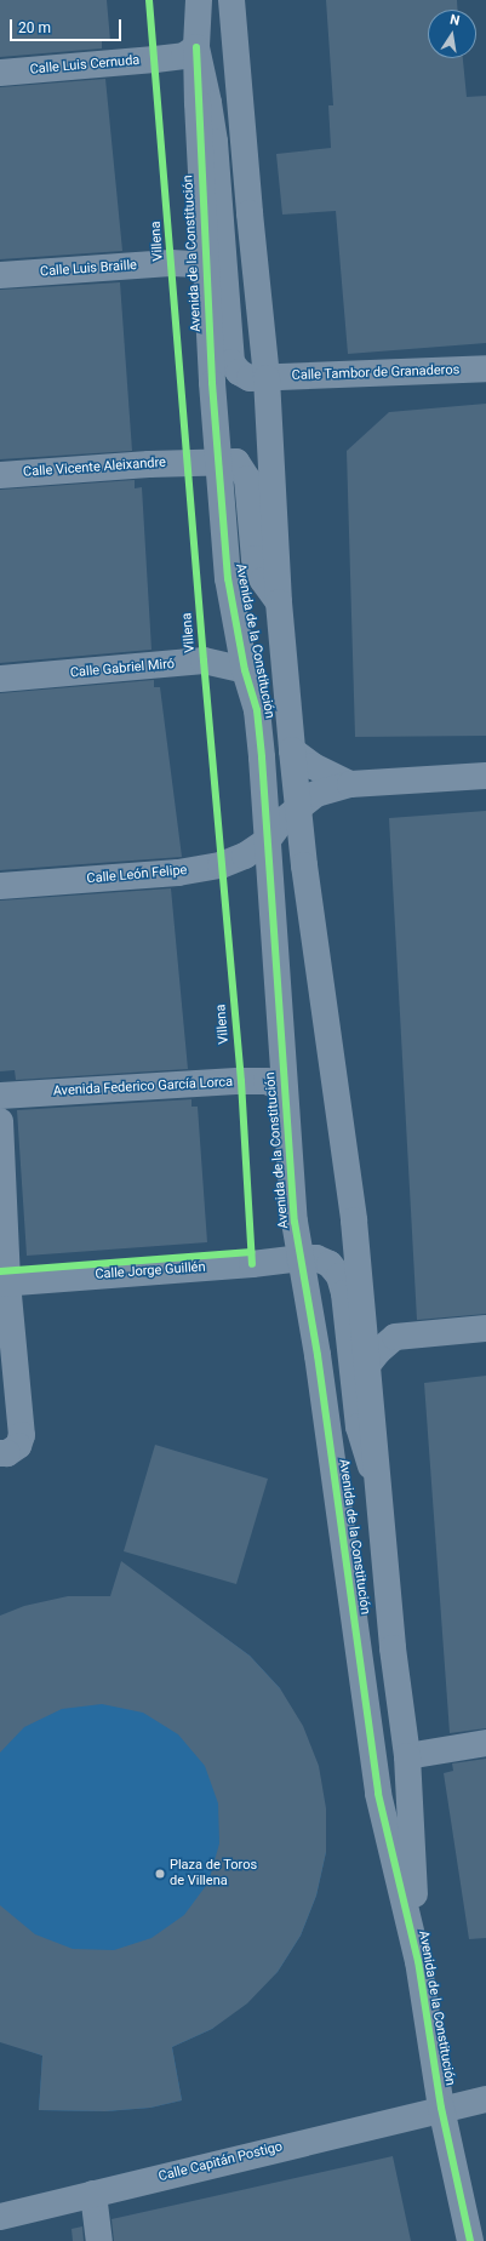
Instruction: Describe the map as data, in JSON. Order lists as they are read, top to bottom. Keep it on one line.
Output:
{"streets":{"street":["Calle Luis Cernuda","Avenida de la Constitución","Calle Luis Braille","Calle Tambor de Granaderos","Calle Vicente Aleixandre","Calle Gabriel Miró","Calle León Felipe","Avenida Federico García Lorca","Calle Jorge Guillén","Calle Capitán Postigo"],"cycle path":["Villena"]},"crossings":[["Calle Luis Cernuda","Avenida de la Constitución"],["Calle Luis Cernuda","Calle Tambor de Granaderos"],["Avenida de la Constitución","Calle Luis Braille"],["Avenida de la Constitución","Calle Tambor de Granaderos"],["Avenida de la Constitución","Calle Vicente Aleixandre"],["Avenida de la Constitución","Calle Gabriel Miró"],["Avenida de la Constitución","Calle León Felipe"],["Avenida de la Constitución","Avenida Federico García Lorca"],["Avenida de la Constitución","Calle Jorge Guillén"],["Avenida de la Constitución","Calle Capitán Postigo"]],"places":["Plaza de Toros de Villena"],"scale_bar":"20 m","north":"top"}
